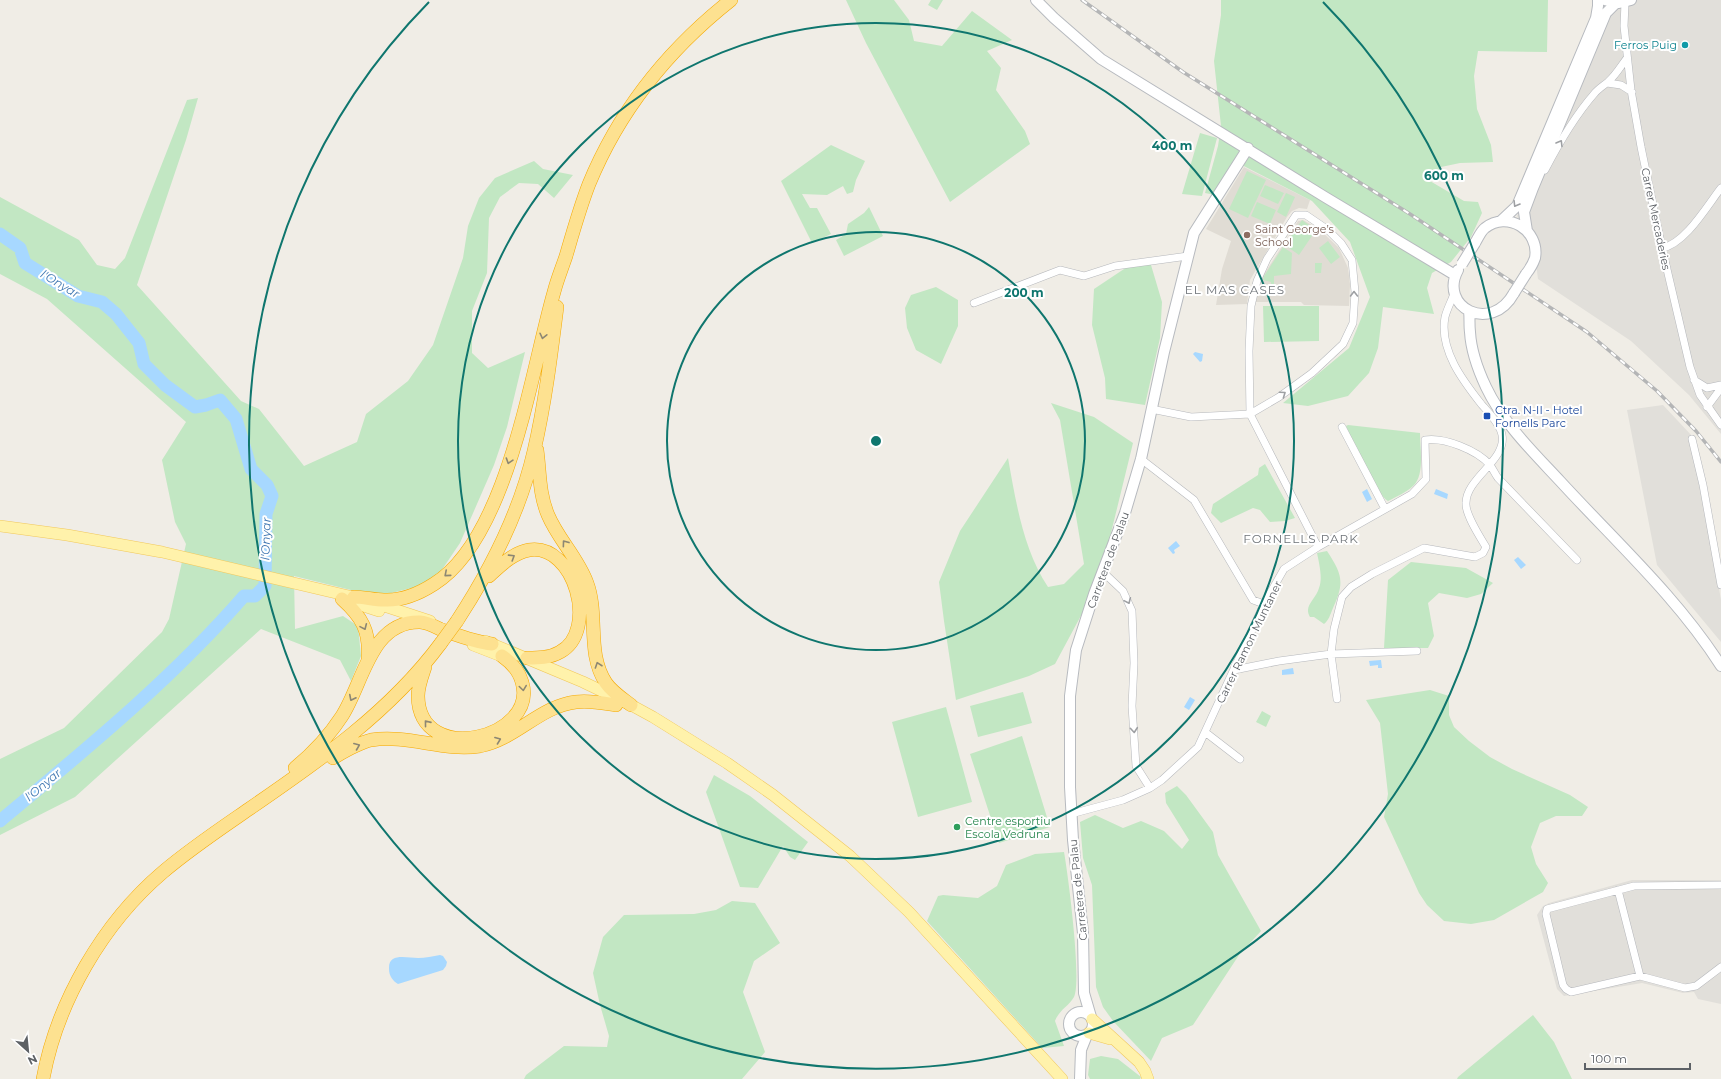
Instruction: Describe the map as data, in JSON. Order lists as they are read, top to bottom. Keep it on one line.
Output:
{"streets":{"street":["Carrer Mercaderies","Carretera de Palau","Carrer Ramon Muntaner"]},"crossings":[["Carretera de Palau","Carrer Ramon Muntaner"]],"districts":["EL MAS CASES","FORNELLS PARK"],"water":["l'Onyar"],"places":{"other":["Ferros Puig","Saint George’s School","Centre esportiu Escola Vedruna"],"transit":["Ctra. N-II - Hotel Fornells Parc"]},"scale_bar":"100 m","north":"bottom right","rings":["400 m","600 m","200 m"]}
